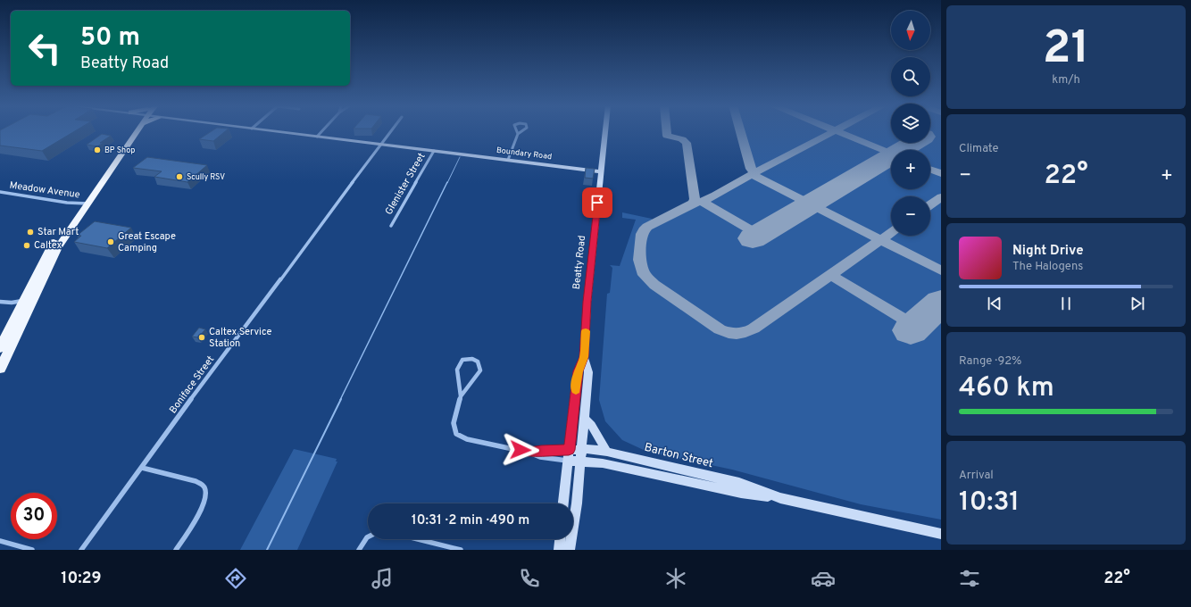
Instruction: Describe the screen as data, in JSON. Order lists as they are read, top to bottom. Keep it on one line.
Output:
{"streets":{"main road":["Boundary Road","Beatty Road","Barton Street"],"street":["Glenister Street","Meadow Avenue","Boniface Street"]},"crossings":[["Boundary Road","Glenister Street"],["Boundary Road","Beatty Road"],["Boundary Road","Boniface Street"],["Beatty Road","Barton Street"]],"places":["BP Shop","Scully RSV","Star Mart","Great Escape Camping","Caltex","Caltex Service Station"],"north":"bottom","page":{"tile":[["21","km/h"],"Climate",["Range · 92%","460 km"],["Arrival","10:31"]],"map_buttons":["+","−"],"turn":["50 m","Beatty Road"],"heat":["−","22°","+"],"song":["Night Drive","The Halogens"],"limit":"30","trip":"10:31 · 2 min · 490 m","tabs":["10:29","22°"]}}
